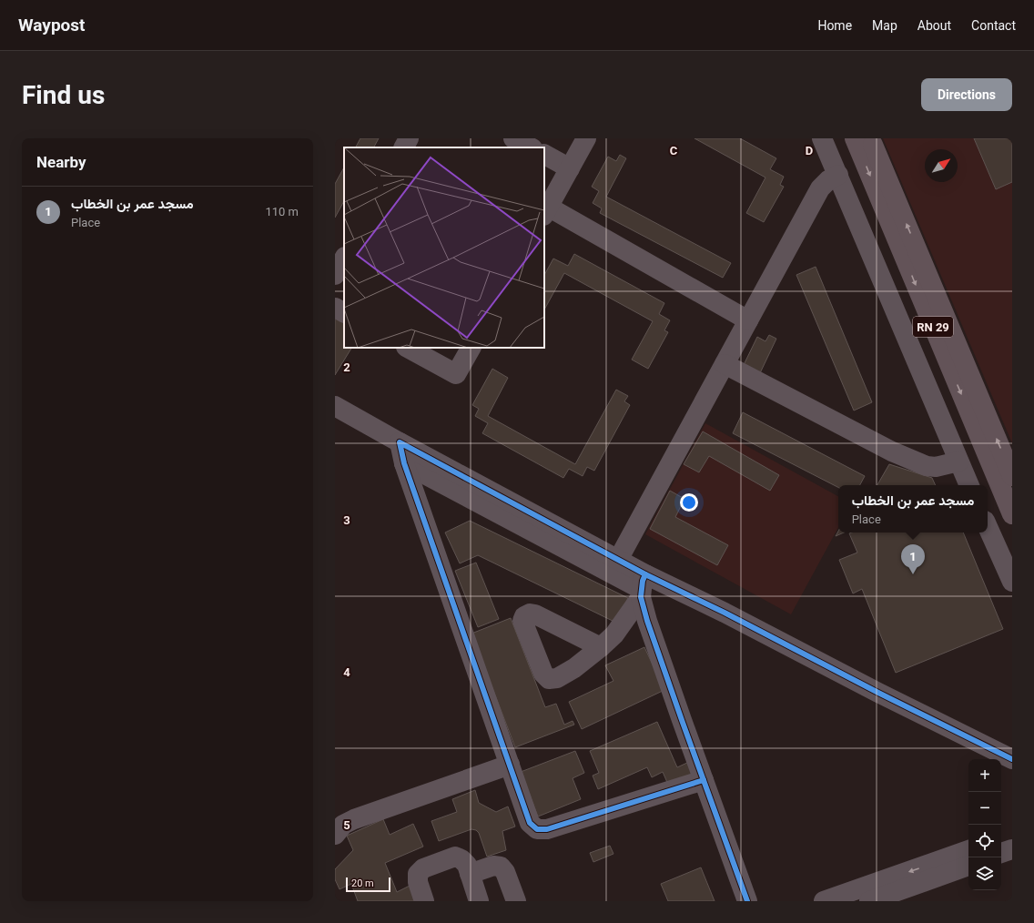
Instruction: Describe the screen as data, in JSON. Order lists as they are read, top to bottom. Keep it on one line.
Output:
{"streets":{"main road":["RN 29"]},"scale_bar":"20 m","north":"top right","page":{"header":"Waypost","nav":["Home","Map","About","Contact"],"buttons":"Directions","title":"Find us","heading":"Nearby","list":[{"mark":"1","name":"مسجد عمر بن الخطاب","note":"Place","value":"110 m"}],"popup":["مسجد عمر بن الخطاب","Place"],"pins":"1","map_buttons":["+","−"],"scale":"20 m"},"grid":{"columns":["C","D"],"rows":["2","3","4","5"]}}
